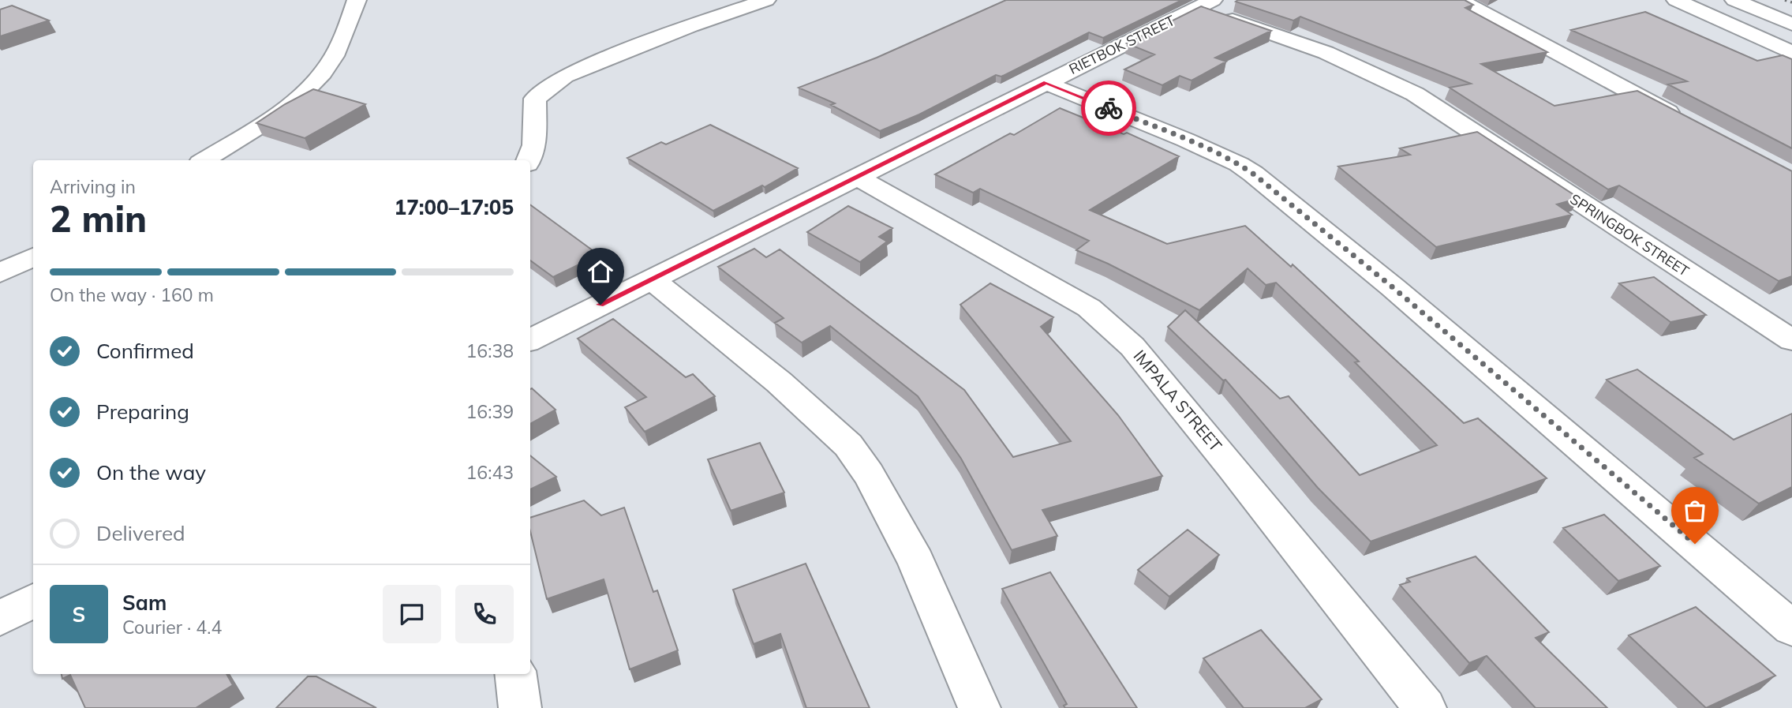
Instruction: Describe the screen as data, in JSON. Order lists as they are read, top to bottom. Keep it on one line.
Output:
{"streets":{"street":["RIETBOK STREET","SPRINGBOK STREET","IMPALA STREET"]},"crossings":[["RIETBOK STREET","SPRINGBOK STREET"],["RIETBOK STREET","IMPALA STREET"]],"page":{"heading":["2 min","Arriving in","17:00–17:05"],"panel":["Sam","Courier · 4.4"],"bar":"On the way · 160 m","list":[["Confirmed","16:38"],["Preparing","16:39"],["On the way","16:43"],"Delivered"],"round":"S"}}
